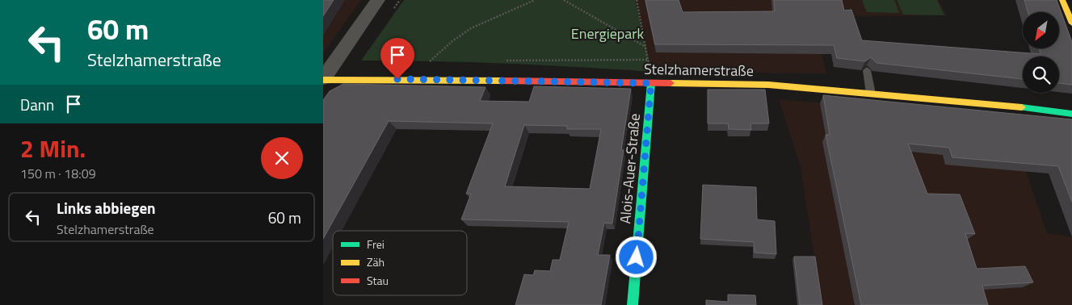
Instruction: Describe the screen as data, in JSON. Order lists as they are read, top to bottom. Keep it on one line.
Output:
{"streets":{"main road":["Stelzhamerstraße","Alois-Auer-Straße"]},"crossings":[["Stelzhamerstraße","Alois-Auer-Straße"]],"parks":["Energiepark"],"legend":["Frei","Zäh","Stau"],"north":"bottom left","page":{"turn":["60 m","Stelzhamerstraße"],"then":"Dann","heading":["2 Min.","150 m · 18:09"],"list":[{"name":"Links abbiegen","note":"Stelzhamerstraße","value":"60 m"}]}}
